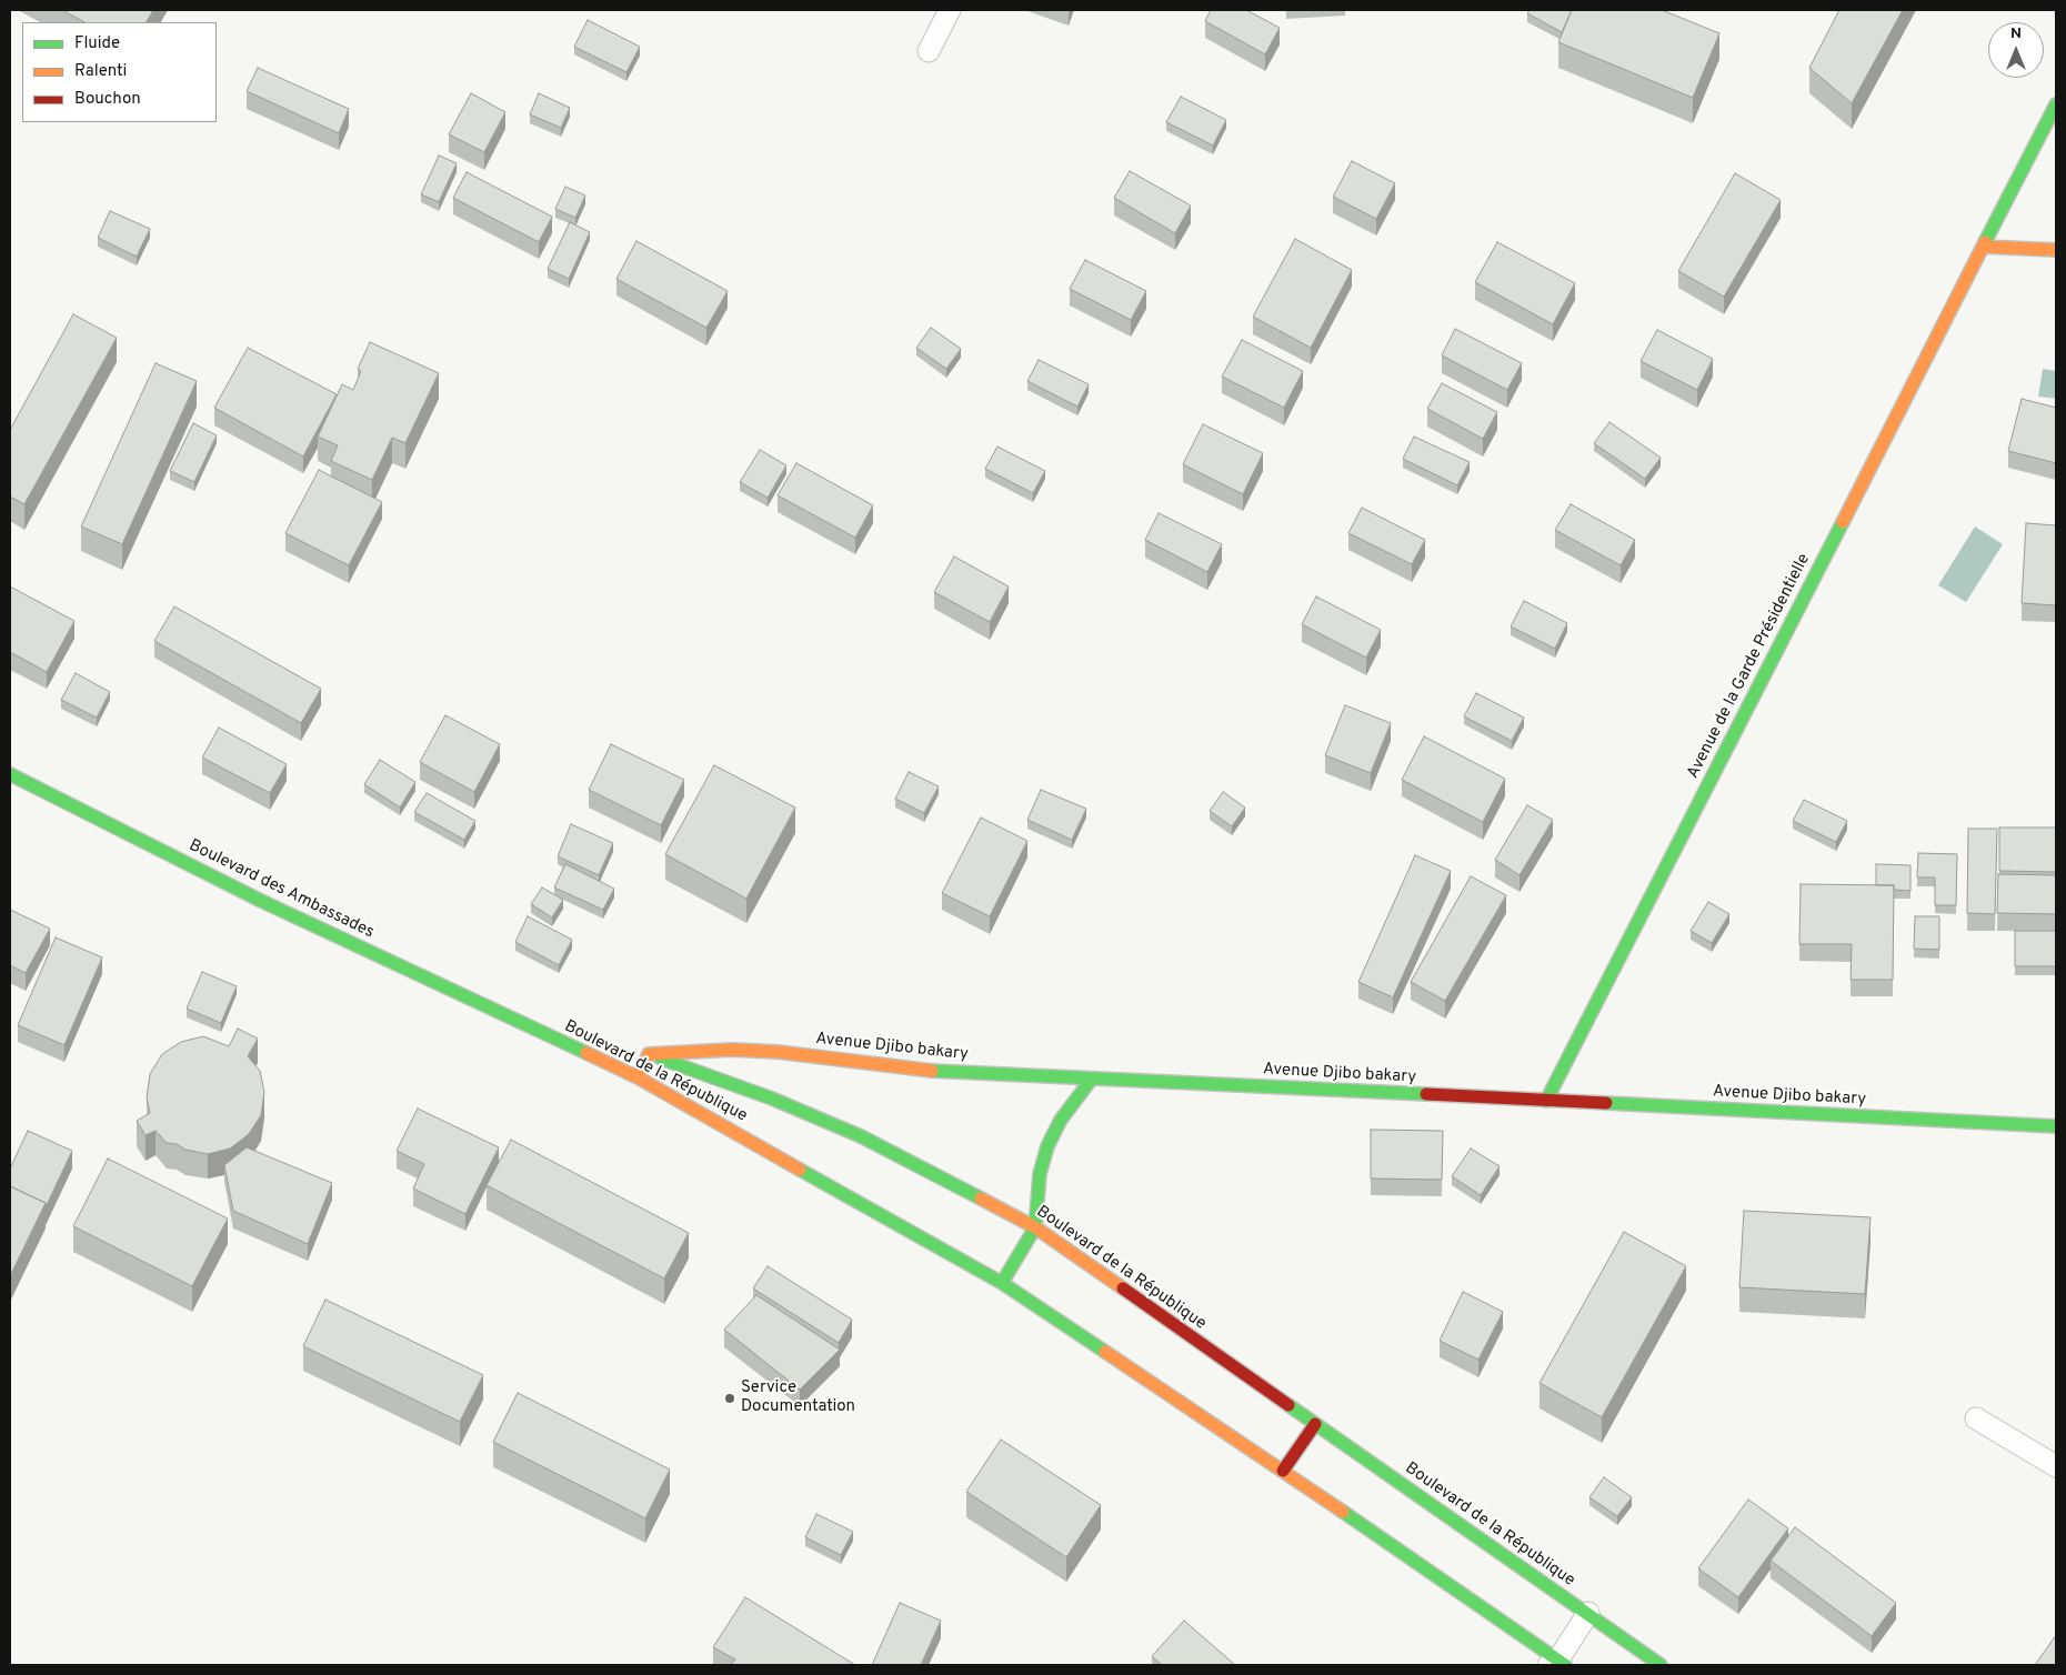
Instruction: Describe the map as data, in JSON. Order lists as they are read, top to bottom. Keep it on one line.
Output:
{"streets":{"main road":["Avenue de la Garde Présidentielle","Boulevard des Ambassades","Avenue Djibo bakary","Boulevard de la République"]},"crossings":[["Avenue de la Garde Présidentielle","Avenue Djibo bakary"],["Boulevard des Ambassades","Boulevard de la République"],["Avenue Djibo bakary","Boulevard de la République"]],"places":["Service Documentation"],"legend":["Fluide","Ralenti","Bouchon"],"north":"top"}
